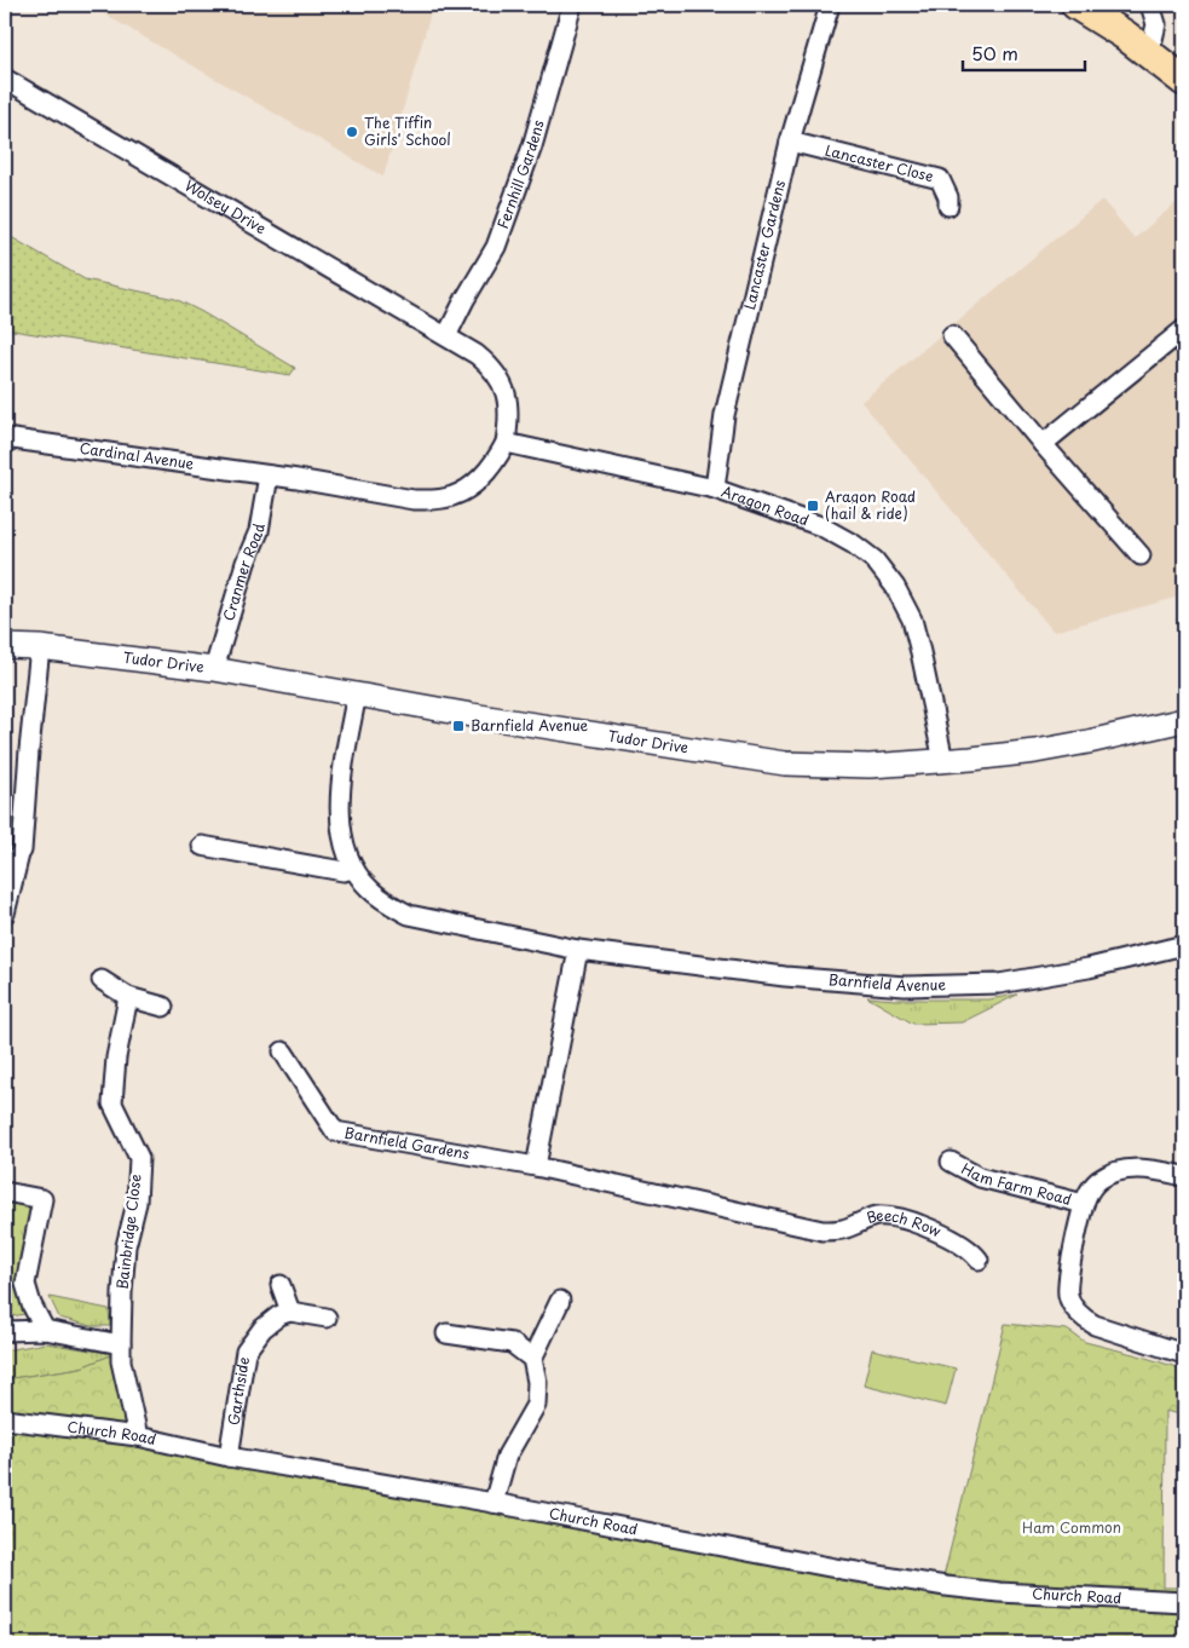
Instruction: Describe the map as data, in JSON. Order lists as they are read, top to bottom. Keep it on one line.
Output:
{"streets":{"street":["Lancaster Close","Fernhill Gardens","Wolsey Drive","Lancaster Gardens","Cardinal Avenue","Aragon Road","Cranmer Road","Tudor Drive","Barnfield Avenue","Barnfield Gardens","Ham Farm Road","Beech Row","Bainbridge Close","Garthside","Church Road"]},"crossings":[["Lancaster Close","Lancaster Gardens"],["Fernhill Gardens","Wolsey Drive"],["Lancaster Gardens","Aragon Road"],["Cardinal Avenue","Cranmer Road"],["Aragon Road","Tudor Drive"],["Cranmer Road","Tudor Drive"],["Tudor Drive","Barnfield Avenue"],["Barnfield Gardens","Beech Row"],["Bainbridge Close","Church Road"],["Garthside","Church Road"]],"parks":["Ham Common"],"places":{"other":["The Tiffin Girls' School"],"transit":["Aragon Road (hail & ride)","Barnfield Avenue"]},"scale_bar":"50 m"}
